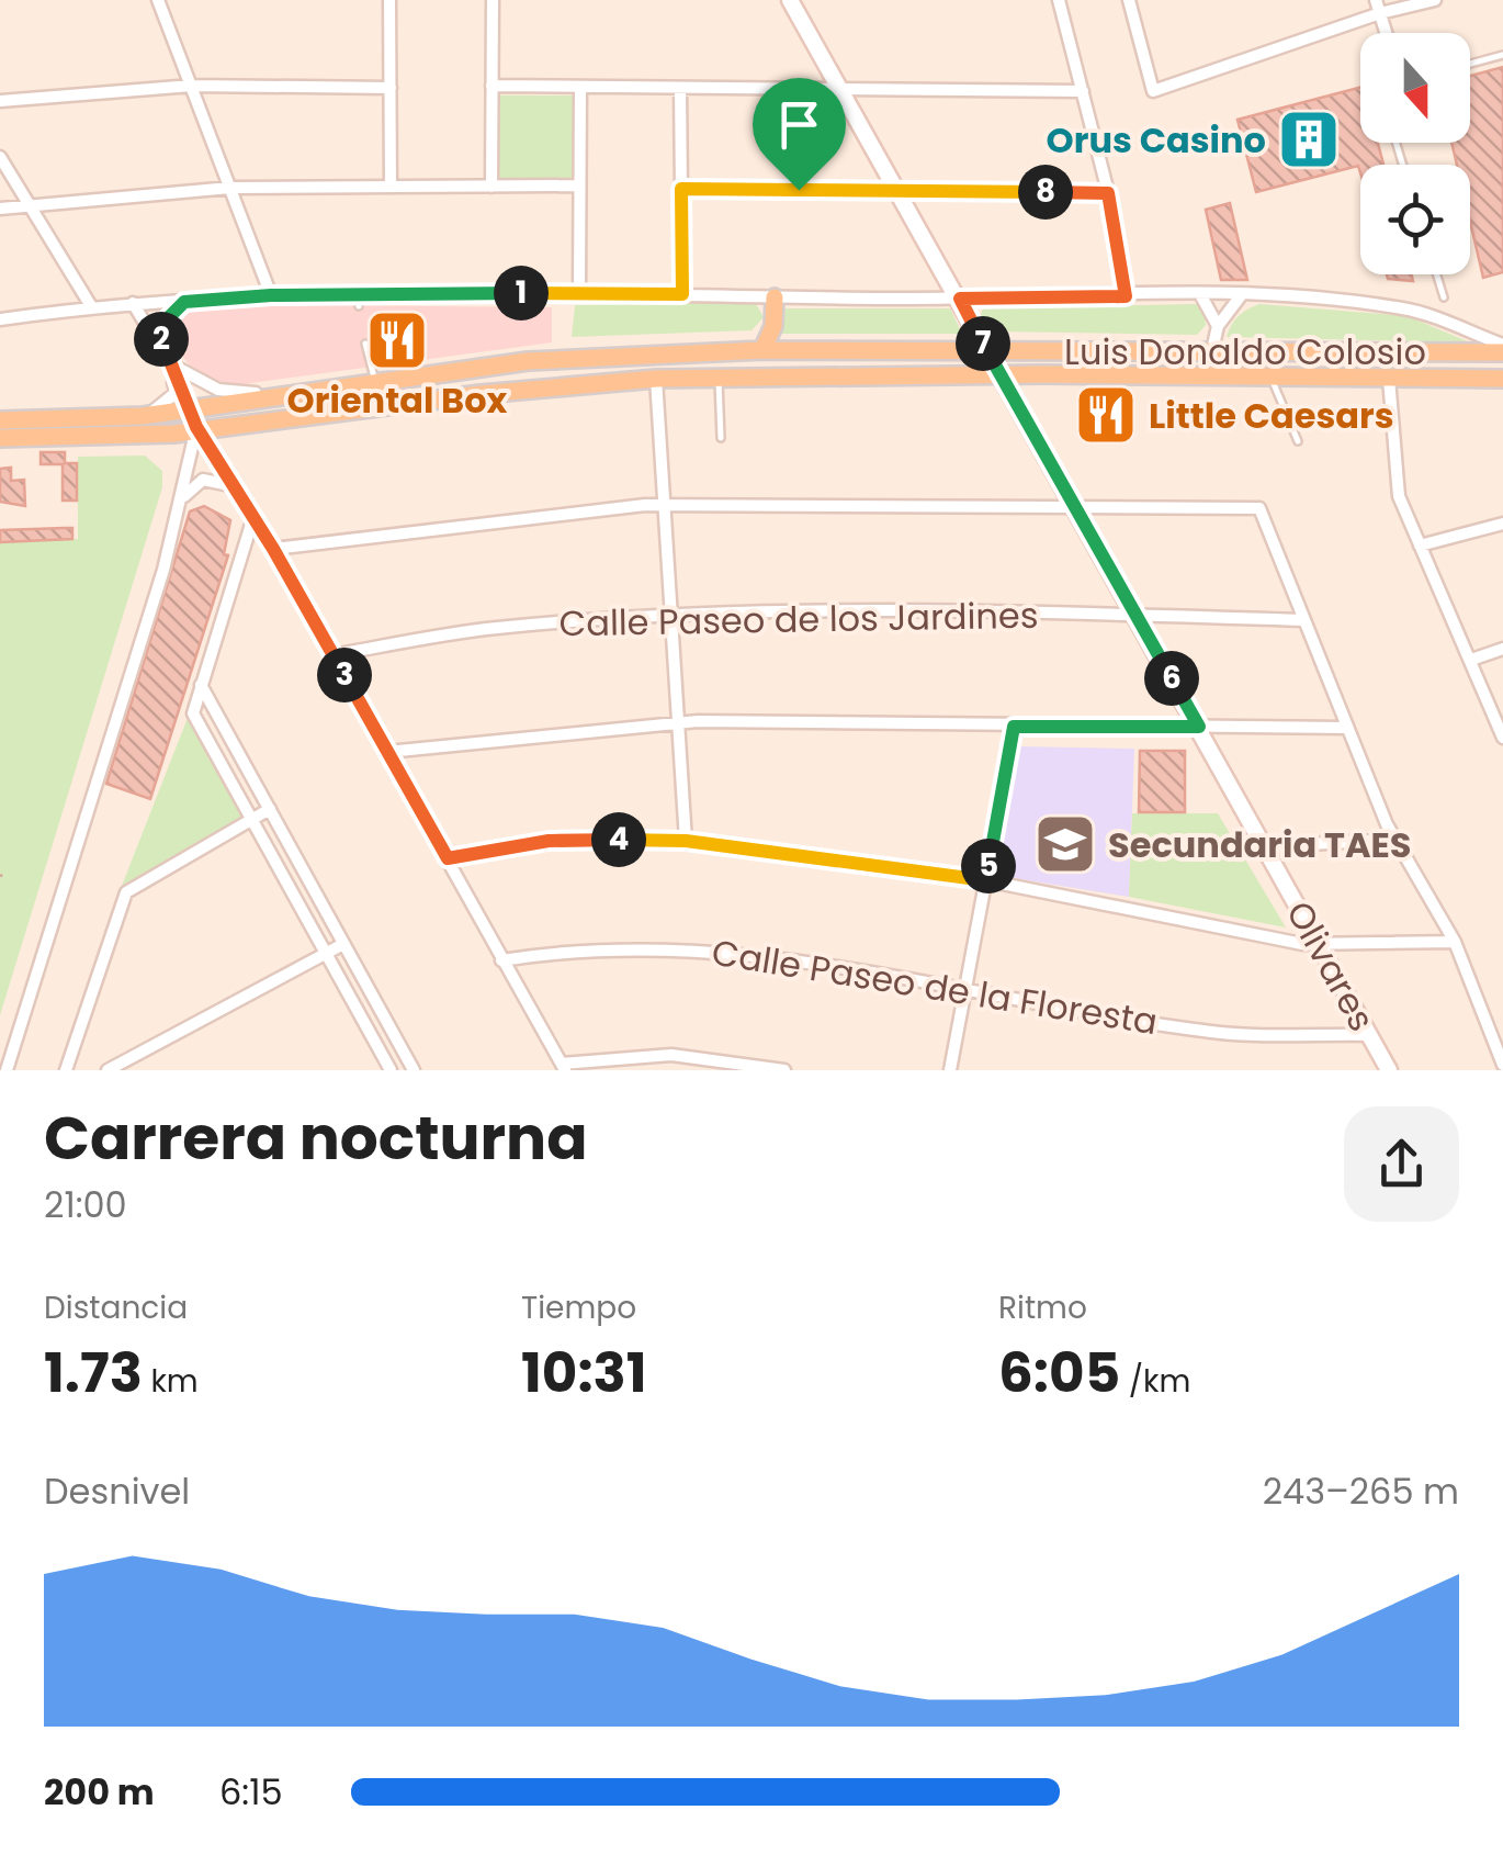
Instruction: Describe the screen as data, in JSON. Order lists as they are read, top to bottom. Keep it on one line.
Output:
{"streets":{"main road":["Luis Donaldo Colosio","Olivares"],"street":["Calle Paseo de los Jardines","Calle Paseo de la Floresta"]},"crossings":[["Luis Donaldo Colosio","Olivares"],["Calle Paseo de los Jardines","Olivares"],["Olivares","Calle Paseo de la Floresta"]],"places":{"building":["Orus Casino"],"restaurant":["Oriental Box","Little Caesars"],"school or university":["Secundaria TAES"]},"north":"bottom","page":{"pins":["8","1","2","7","3","6","4","5"],"heading":["Carrera nocturna","21:00"],"stats":[["Distancia","1.73 km"],["Tiempo","10:31"],["Ritmo","6:05 /km"]],"chart":["Desnivel","243–265 m"],"list":[{"name":"200 m","note":"6:15"}]}}
